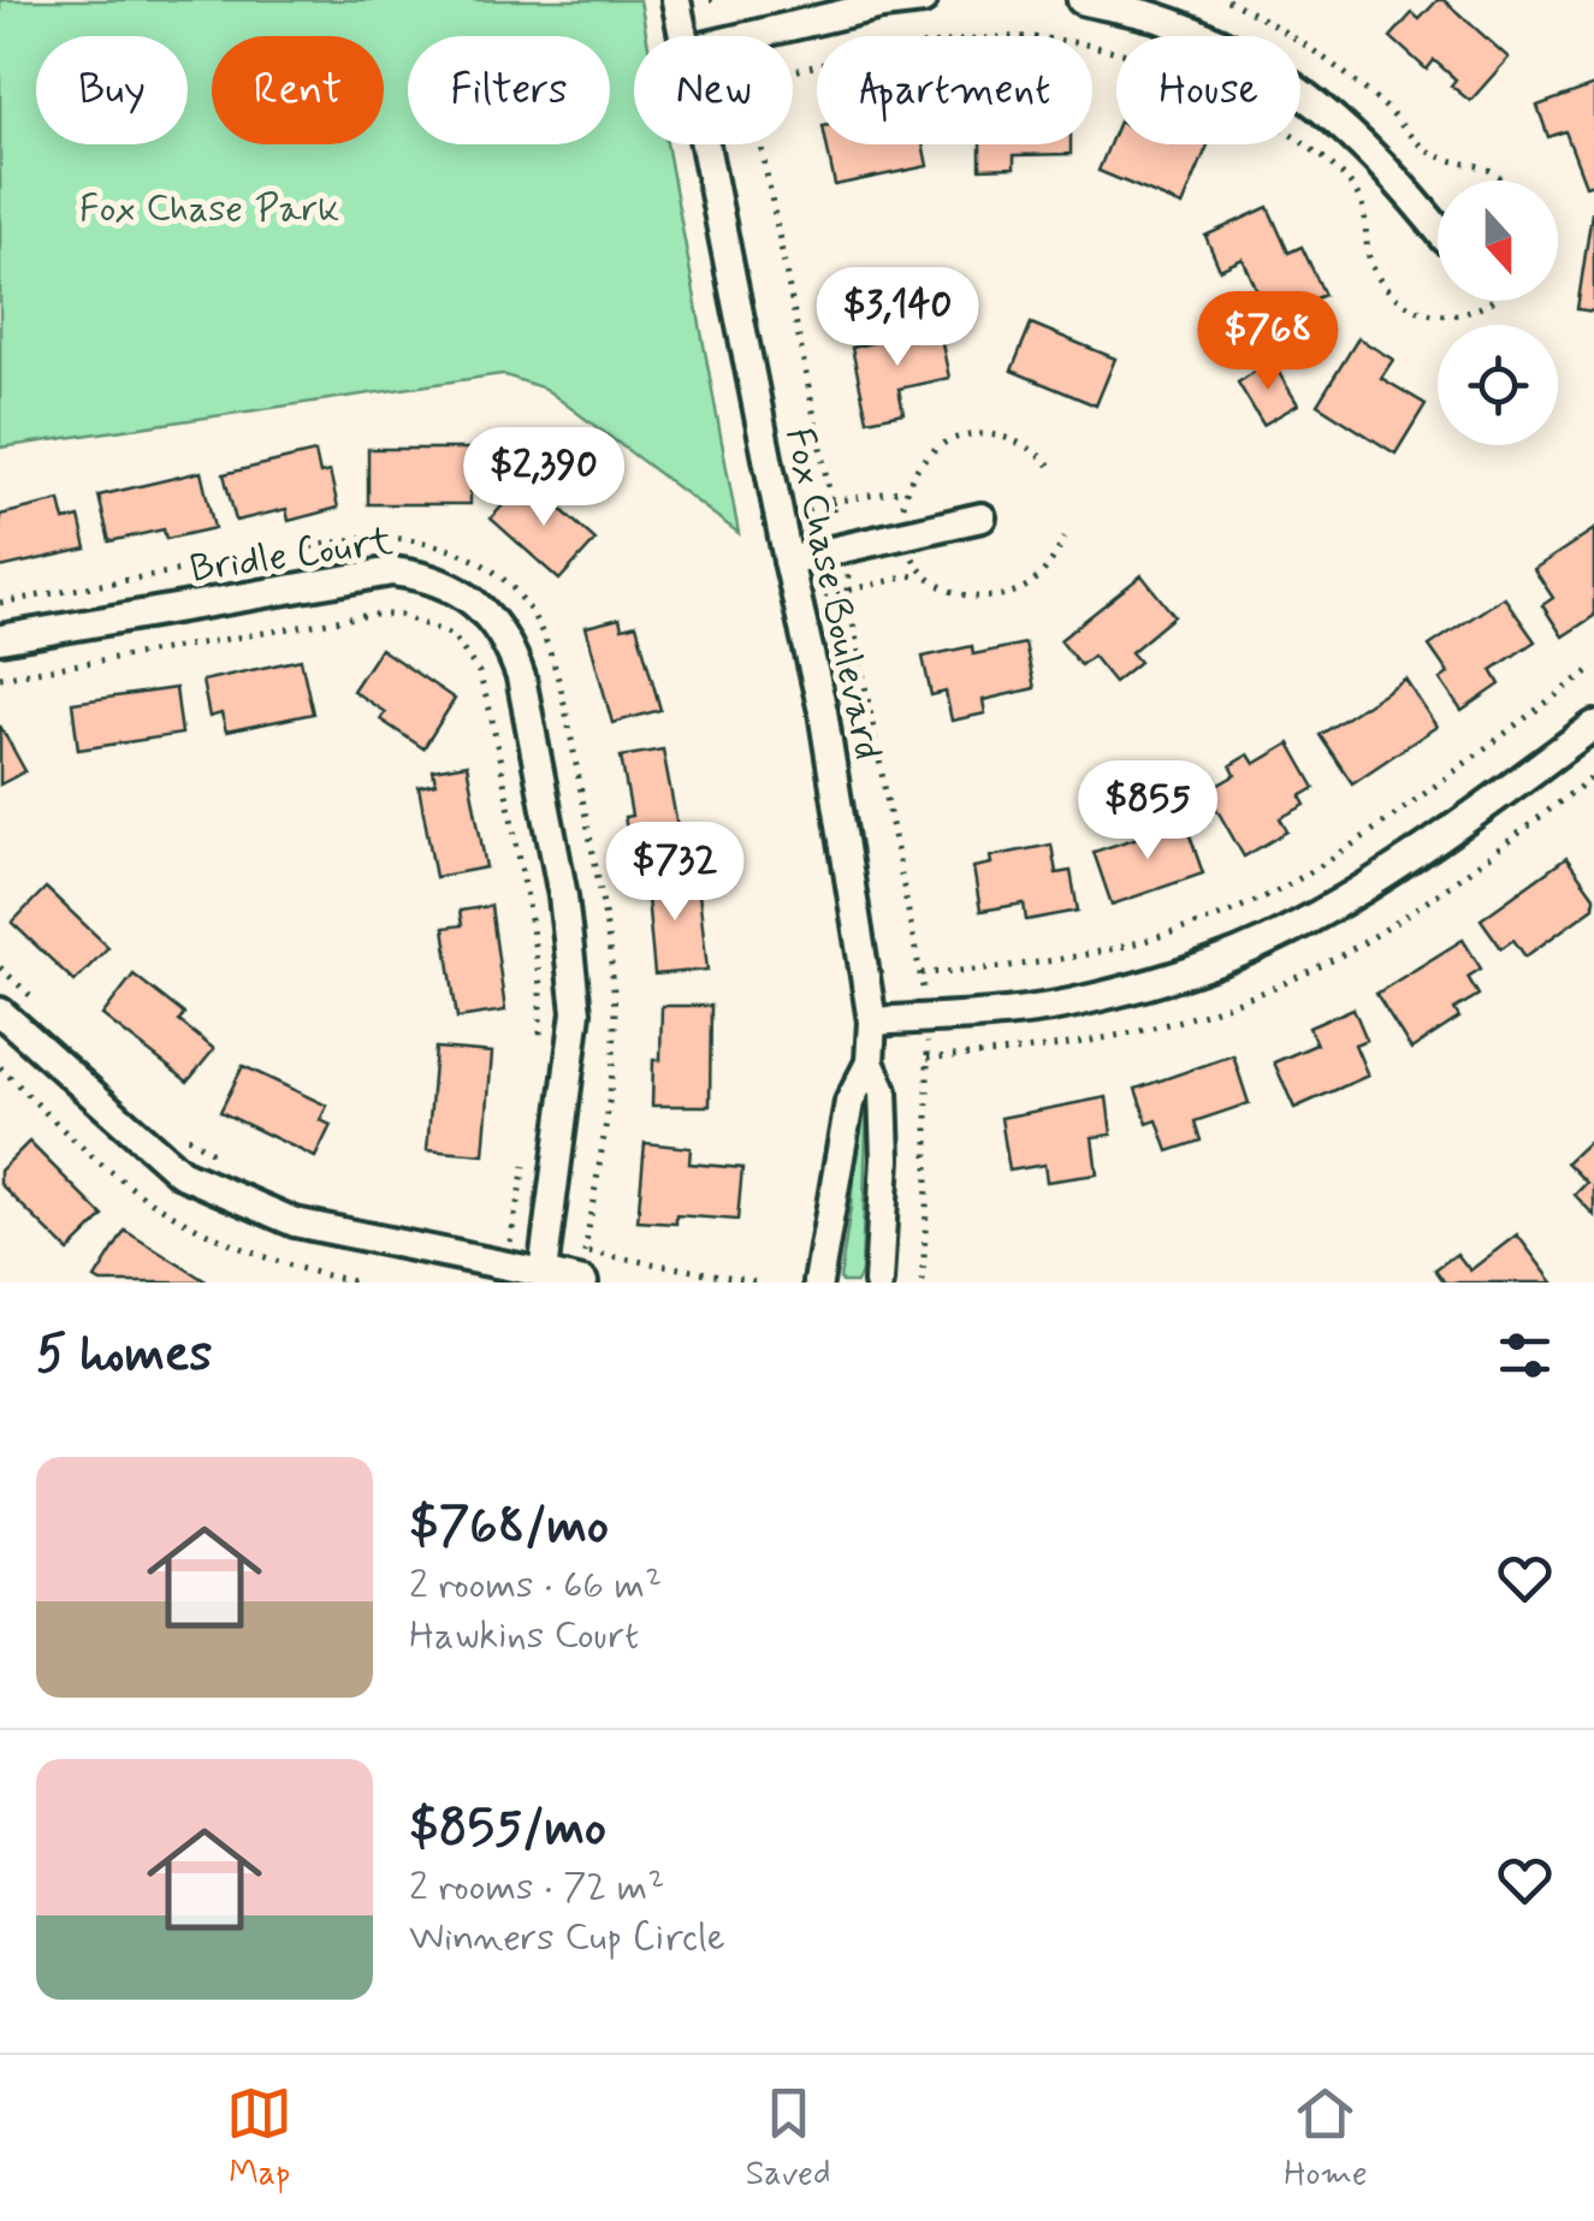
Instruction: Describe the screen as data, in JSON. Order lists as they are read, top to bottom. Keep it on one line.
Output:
{"streets":{"street":["Bridle Court","Fox Chase Boulevard"]},"parks":["Fox Chase Park"],"north":"bottom","page":{"chip":["Buy","Rent","Filters","New","Apartment","House"],"price":["$3,140","$768","$2,390","$855","$732"],"heading":"5 homes","list":[{"name":"$768/mo","note":"2 rooms · 66 m² · Hawkins Court"},{"name":"$855/mo","note":"2 rooms · 72 m² · Winners Cup Circle"}],"tabs":["Map","Saved","Home"]}}
